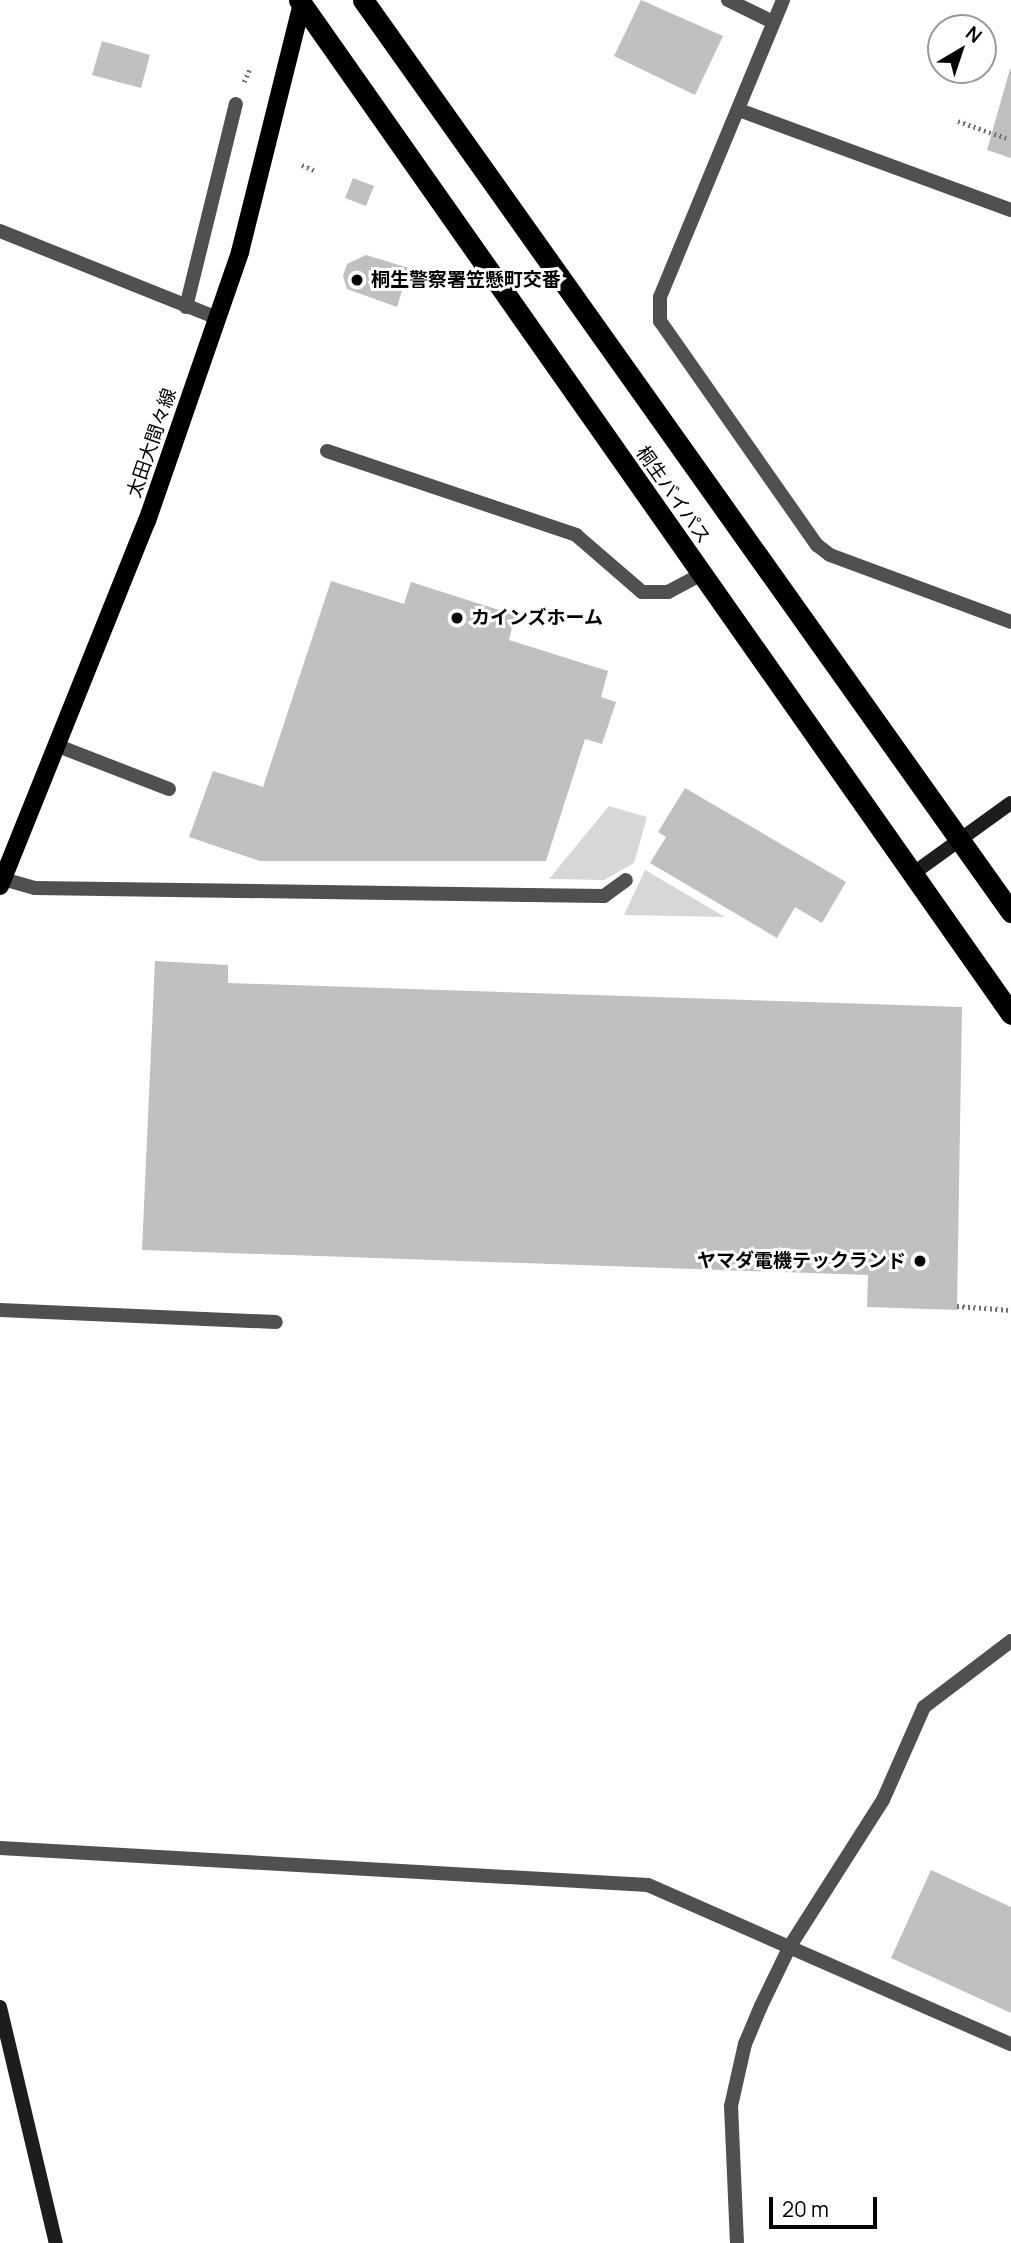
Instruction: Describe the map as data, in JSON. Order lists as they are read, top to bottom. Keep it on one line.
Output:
{"streets":{"highway":["桐生バイパス"],"main road":["太田大間々線"]},"crossings":[["太田大間々線","桐生バイパス"]],"places":["桐生警察署笠懸町交番","カインズホーム","ヤマダ電機テックランド"],"scale_bar":"20 m","north":"top right"}
